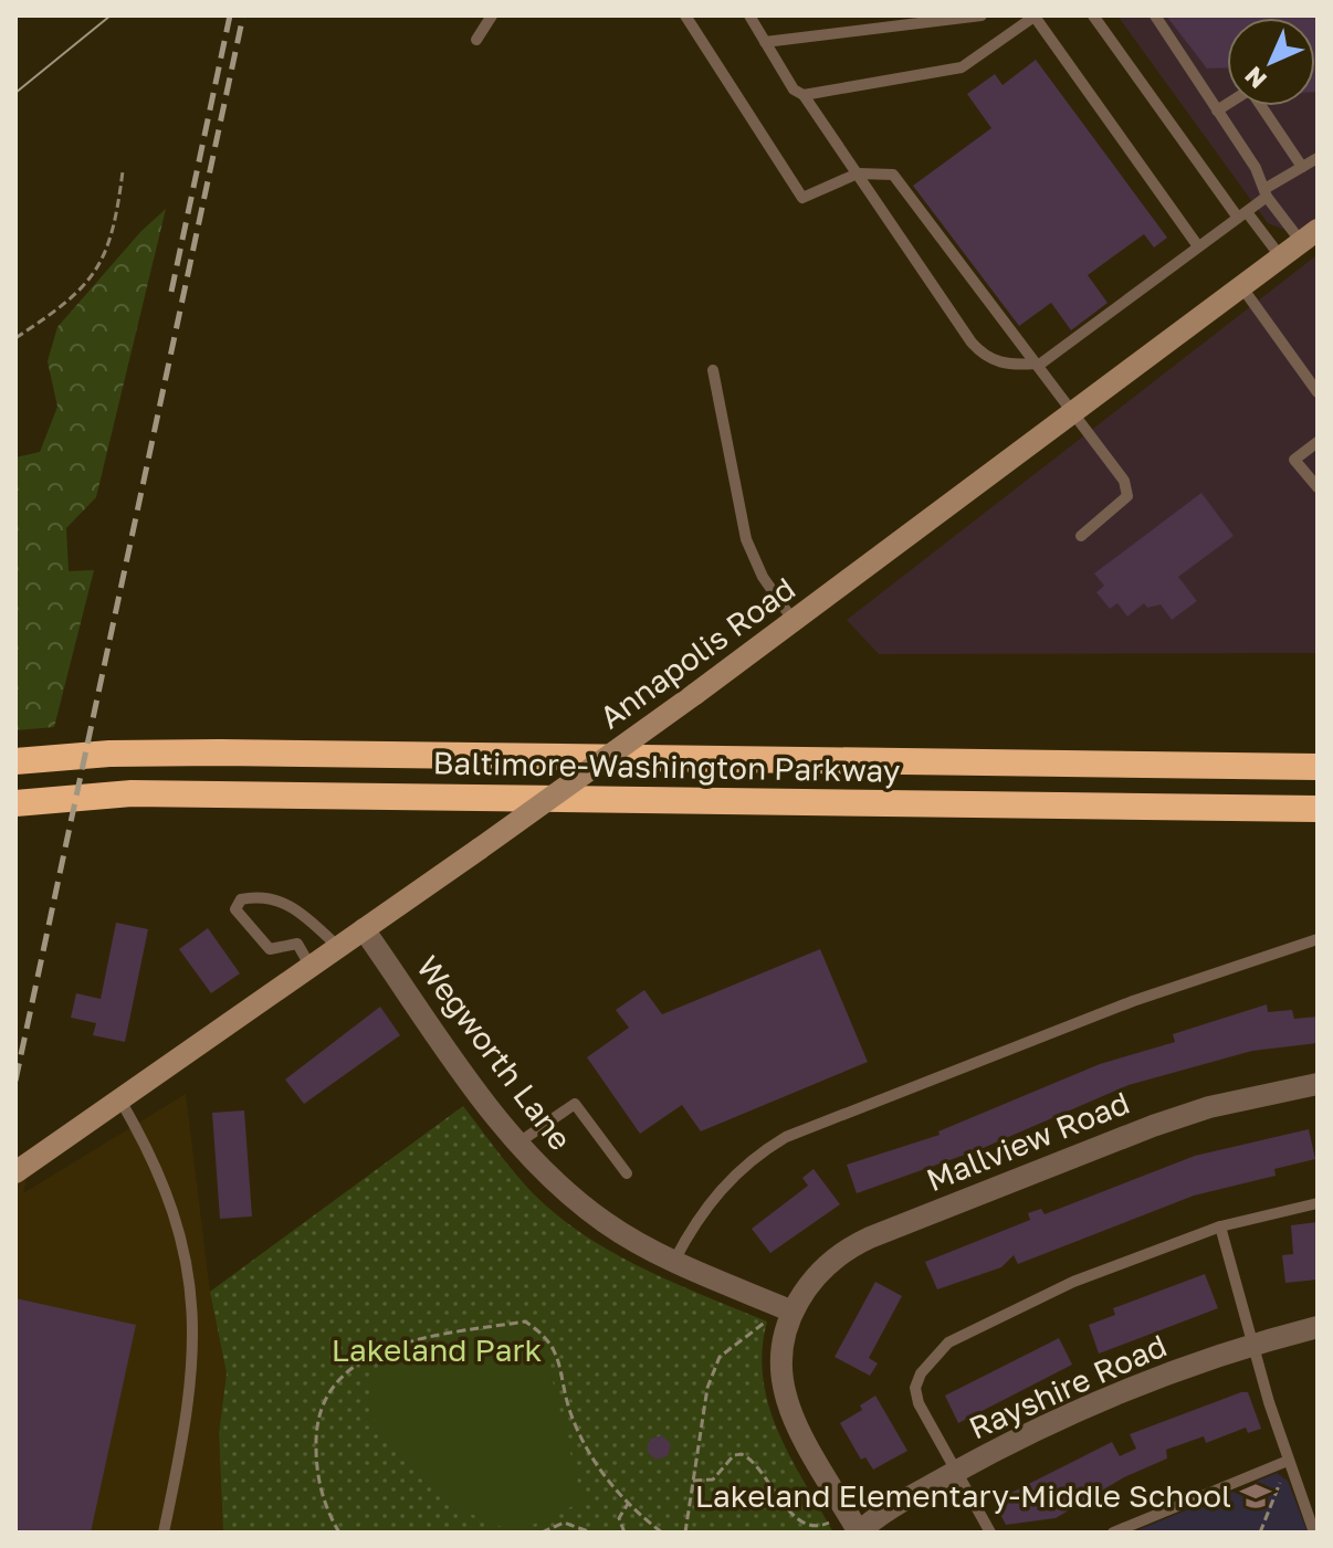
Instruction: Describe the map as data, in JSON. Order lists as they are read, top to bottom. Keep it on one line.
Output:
{"streets":{"highway":["Baltimore-Washington Parkway"],"main road":["Annapolis Road"],"street":["Wegworth Lane","Mallview Road","Rayshire Road"]},"crossings":[["Annapolis Road","Wegworth Lane"],["Wegworth Lane","Mallview Road"]],"parks":["Lakeland Park"],"places":{"school or university":["Lakeland Elementary-Middle School"]},"north":"bottom left"}
